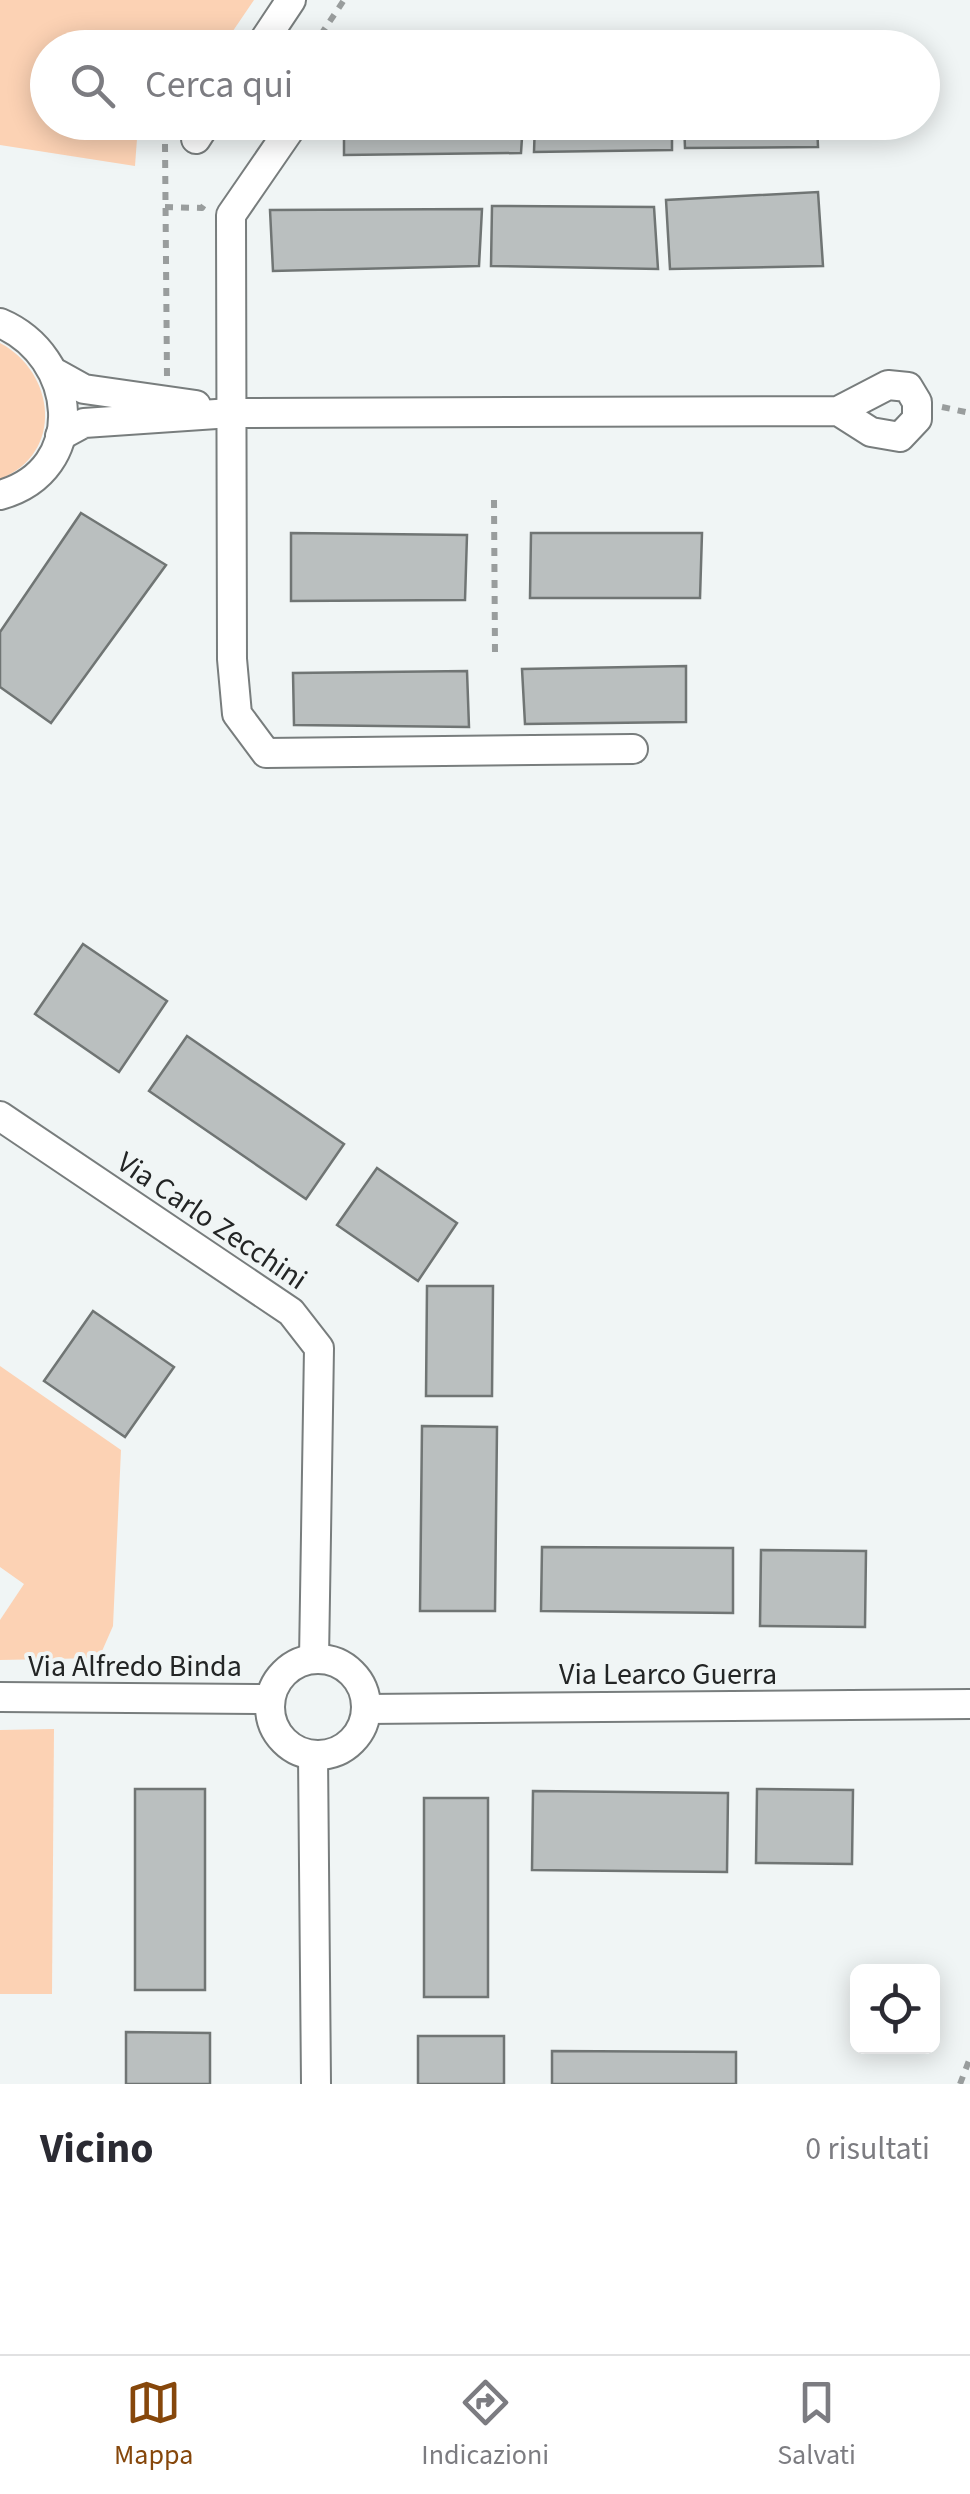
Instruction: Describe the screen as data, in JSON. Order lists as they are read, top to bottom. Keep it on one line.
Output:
{"streets":{"street":["Via Carlo Zecchini","Via Alfredo Binda","Via Learco Guerra"]},"crossings":[["Via Carlo Zecchini","Via Alfredo Binda"],["Via Carlo Zecchini","Via Learco Guerra"],["Via Alfredo Binda","Via Learco Guerra"]],"page":{"search":"Cerca qui","heading":["Vicino","0 risultati"],"nav":["Mappa","Indicazioni","Salvati"]}}
